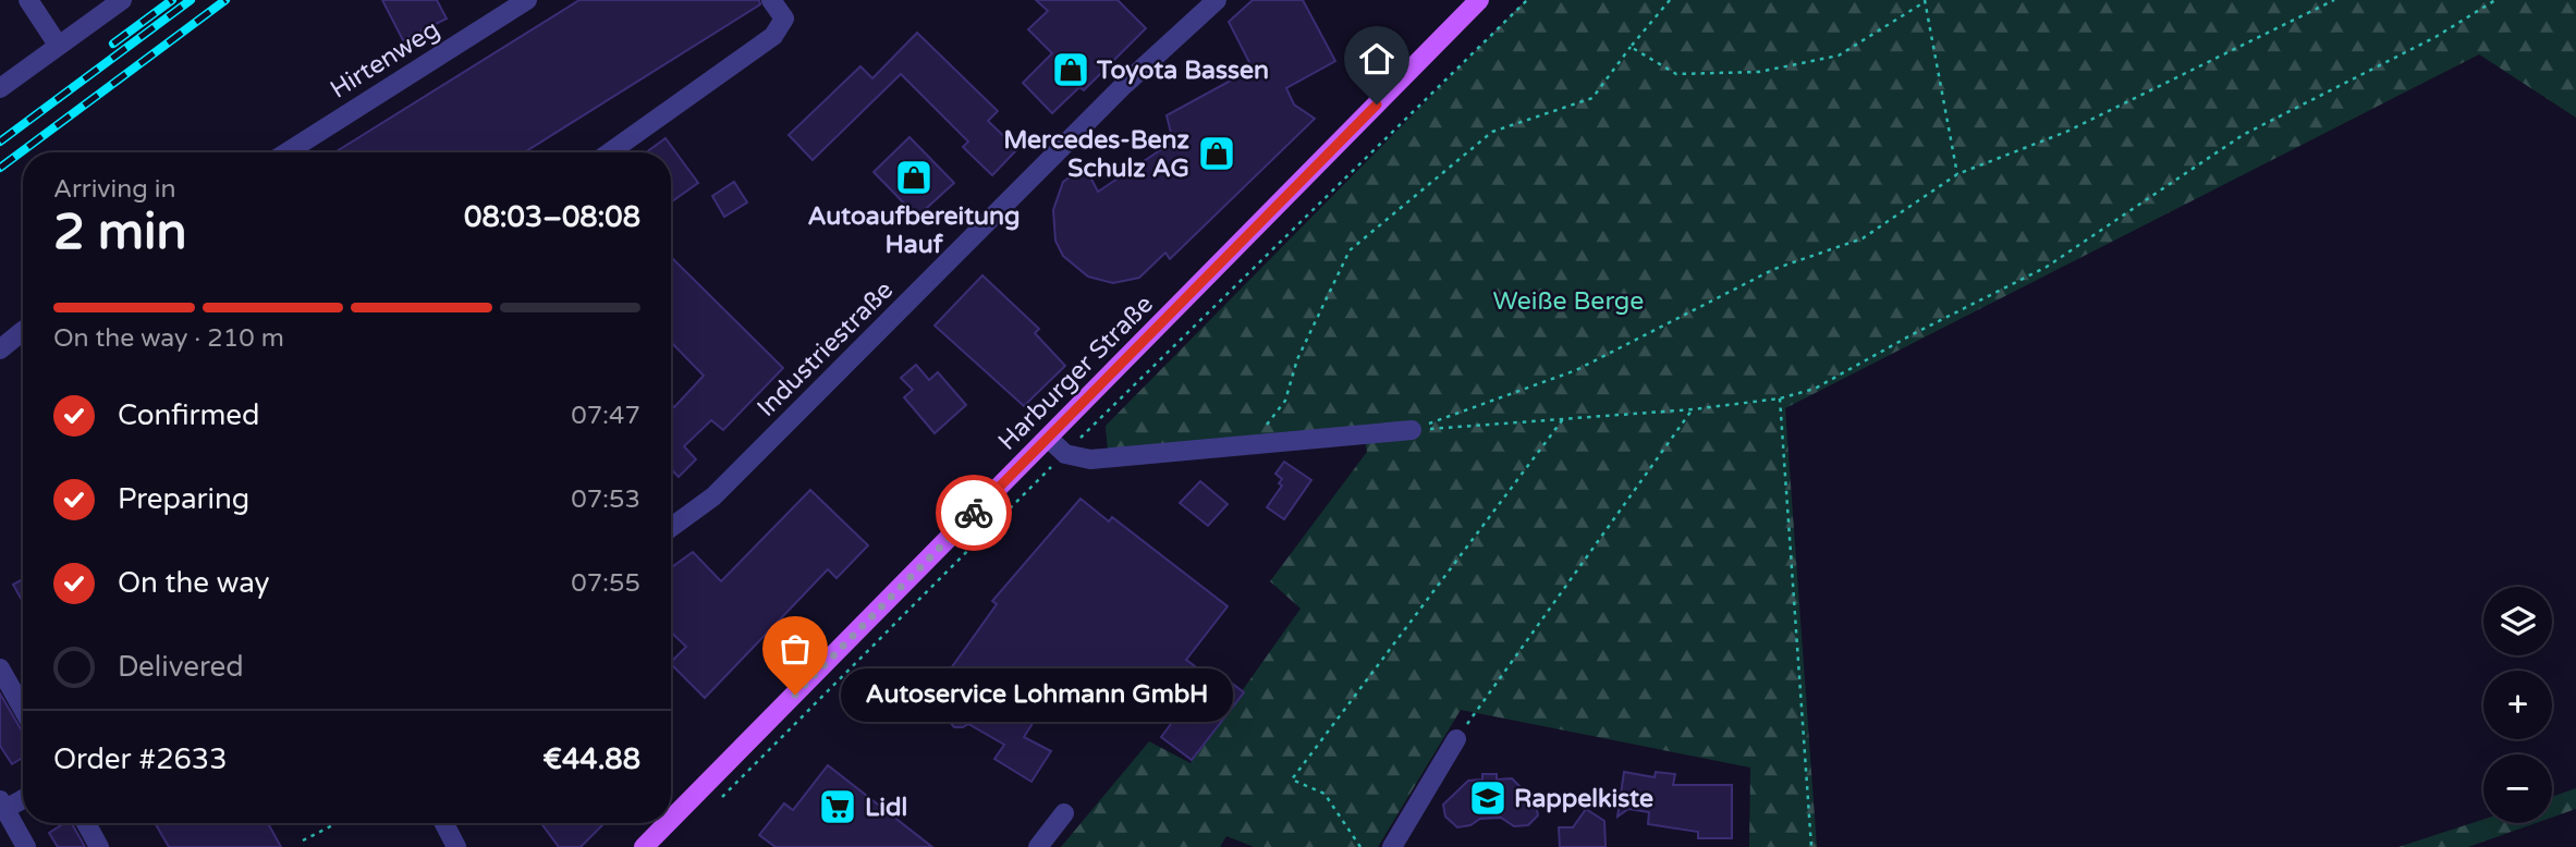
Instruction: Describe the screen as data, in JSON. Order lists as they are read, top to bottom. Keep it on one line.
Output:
{"streets":{"main road":["Harburger Straße"],"street":["Hirtenweg","Industriestraße"]},"parks":["Weiße Berge"],"places":{"shop":["Toyota Bassen","Mercedes-Benz Schulz AG","Autoaufbereitung Hauf"],"other":["Autoservice Lohmann GmbH"],"school or university":["Rappelkiste"],"supermarket":["Lidl"]},"page":{"heading":["2 min","Arriving in","08:03–08:08"],"panel":["Order #2633","€44.88"],"bar":"On the way · 210 m","list":[["Confirmed","07:47"],["Preparing","07:53"],["On the way","07:55"],"Delivered"],"map_buttons":["+","−"],"bubble":"Autoservice Lohmann GmbH"}}
